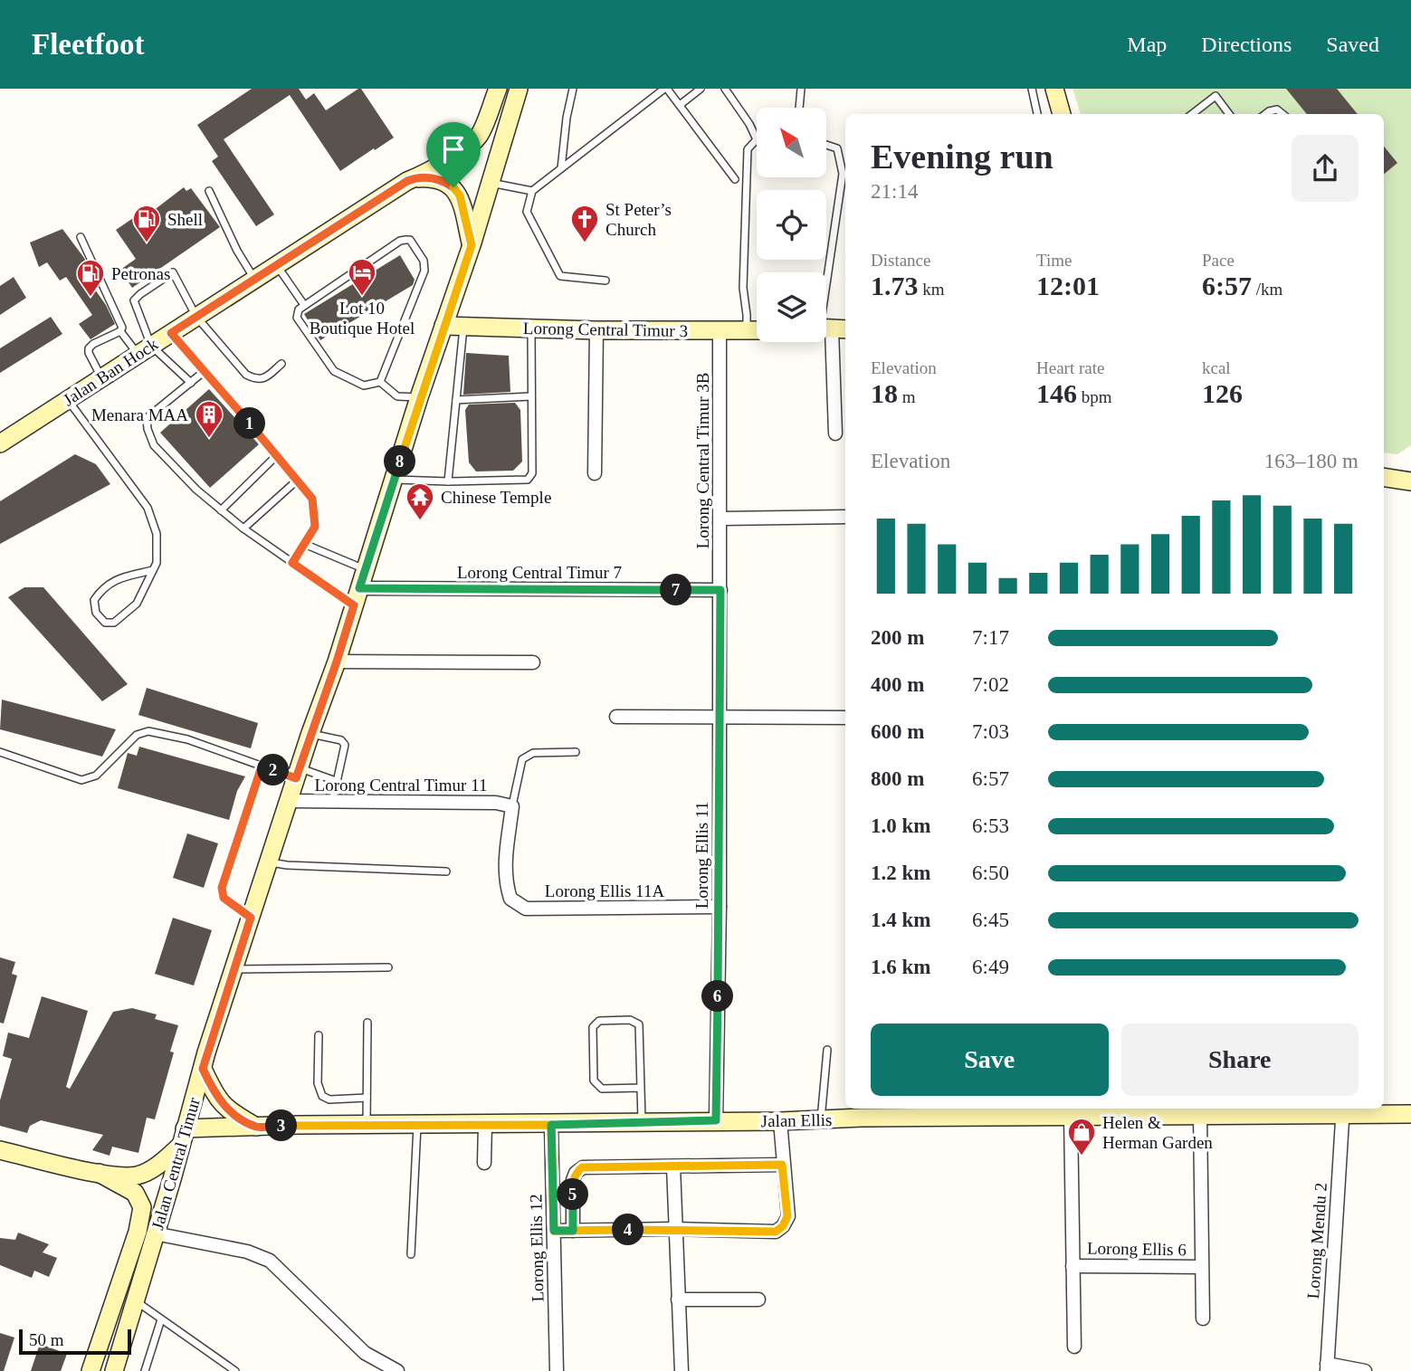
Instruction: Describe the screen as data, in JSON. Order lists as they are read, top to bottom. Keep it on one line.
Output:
{"streets":{"main road":["Lorong Central Timur 3","Jalan Ban Hock","Jalan Ellis","Jalan Central Timur"],"street":["Lorong Central Timur 3B","Lorong Central Timur 7","Lorong Central Timur 11","Lorong Ellis 11","Lorong Ellis 11A","Lorong Mendu 2","Lorong Ellis 12","Lorong Ellis 6"]},"crossings":[["Lorong Central Timur 3","Lorong Central Timur 3B"],["Lorong Central Timur 3","Jalan Central Timur"],["Lorong Central Timur 3B","Lorong Central Timur 7"],["Lorong Central Timur 3B","Lorong Ellis 11"],["Lorong Central Timur 7","Lorong Ellis 11"],["Lorong Central Timur 7","Jalan Central Timur"],["Lorong Central Timur 11","Lorong Ellis 11A"],["Lorong Central Timur 11","Jalan Central Timur"],["Lorong Ellis 11","Lorong Ellis 11A"],["Lorong Ellis 11","Jalan Ellis"],["Jalan Ellis","Jalan Central Timur"],["Jalan Ellis","Lorong Mendu 2"],["Jalan Ellis","Lorong Ellis 12"]],"places":{"fuel station":["Shell","Petronas"],"church":["St Peter’s Church"],"hotel":["Lot 10 Boutique Hotel"],"building":["Menara MAA"],"temple":["Chinese Temple"],"shop":["Helen & Herman Garden"]},"scale_bar":"50 m","north":"top left","page":{"header":"Fleetfoot","nav":["Map","Directions","Saved"],"heading":["Evening run","21:14"],"stats":[["Distance","1.73 km"],["Time","12:01"],["Pace","6:57 /km"],["Elevation","18 m"],["Heart rate","146 bpm"],["kcal","126"]],"pins":["1","8","7","2","6","3","5","4"],"chart":["Elevation","163–180 m"],"list":[{"name":"200 m","note":"7:17"},{"name":"400 m","note":"7:02"},{"name":"600 m","note":"7:03"},{"name":"800 m","note":"6:57"},{"name":"1.0 km","note":"6:53"},{"name":"1.2 km","note":"6:50"},{"name":"1.4 km","note":"6:45"},{"name":"1.6 km","note":"6:49"}],"buttons":["Save","Share"],"scale":"50 m"}}
